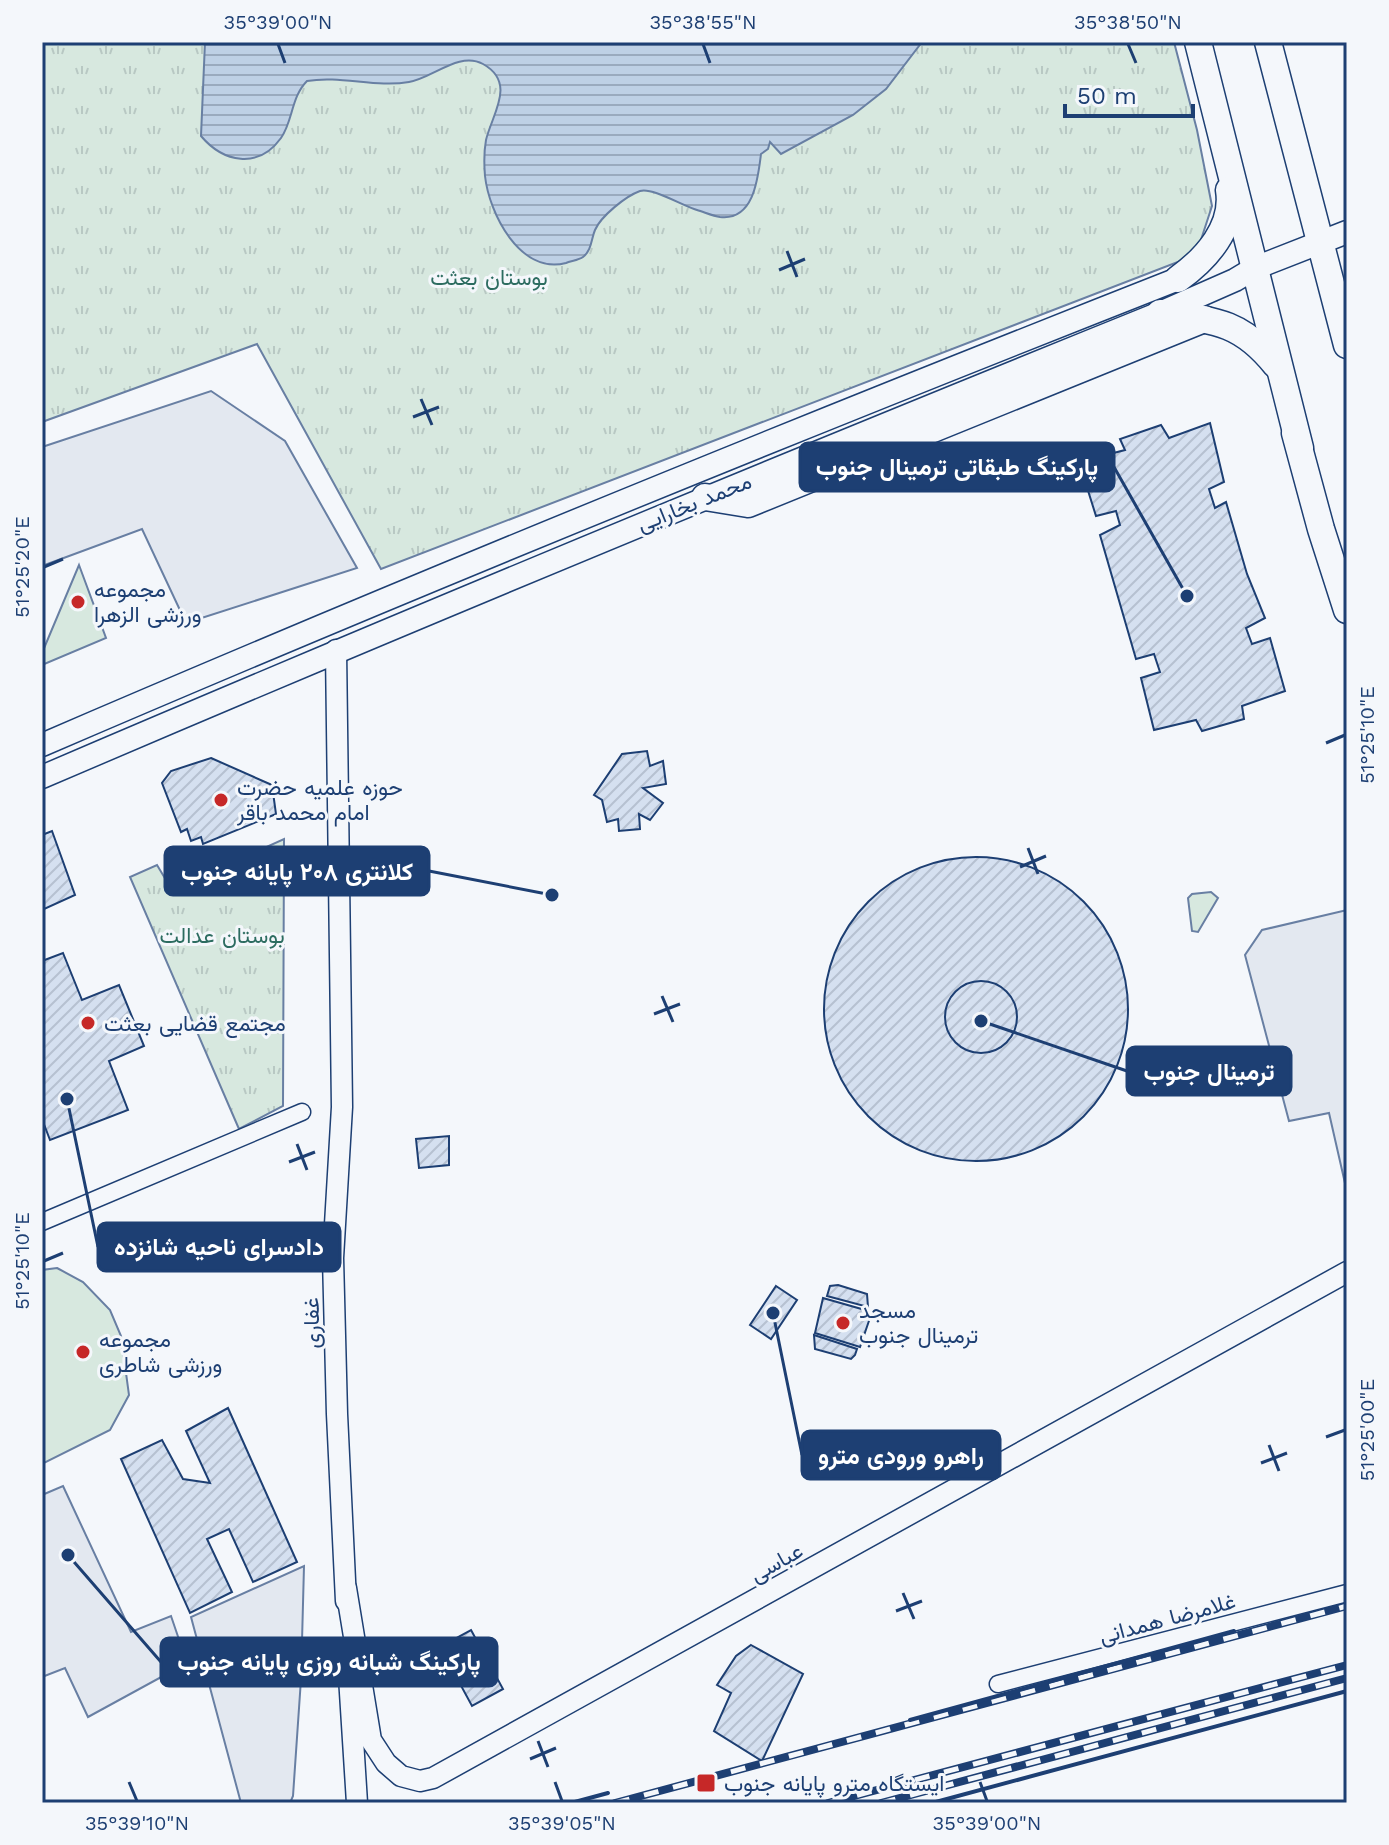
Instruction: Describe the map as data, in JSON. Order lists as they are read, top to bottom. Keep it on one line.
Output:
{"streets":{"main road":["محمد بخارایی"],"street":["غفاری","عباسی","غلامرضا همدانی"]},"crossings":[["محمد بخارایی","غفاری"],["غفاری","عباسی"]],"parks":["بوستان بعثت","بوستان عدالت"],"places":{"other":["پارکینگ طبقاتی ترمینال جنوب","مجموعه ورزشی الزهرا","حوزه علمیه حضرت امام محمد باقر","کلانتری ۲۰۸ پایانه جنوب","ترمینال جنوب","مجتمع قضایی بعثت","دادسرای ناحیه شانزده","راهرو ورودی مترو","مسجد ترمینال جنوب","مجموعه ورزشی شاطری","پارکینگ شبانه روزی پایانه جنوب"],"transit":["ایستگاه مترو پایانه جنوب"]},"scale_bar":"50 m","coordinates":["35°39'00\"N","35°38'55\"N","35°38'50\"N","51°25'20\"E","51°25'10\"E","51°25'00\"E","35°39'10\"N","35°39'05\"N"]}
